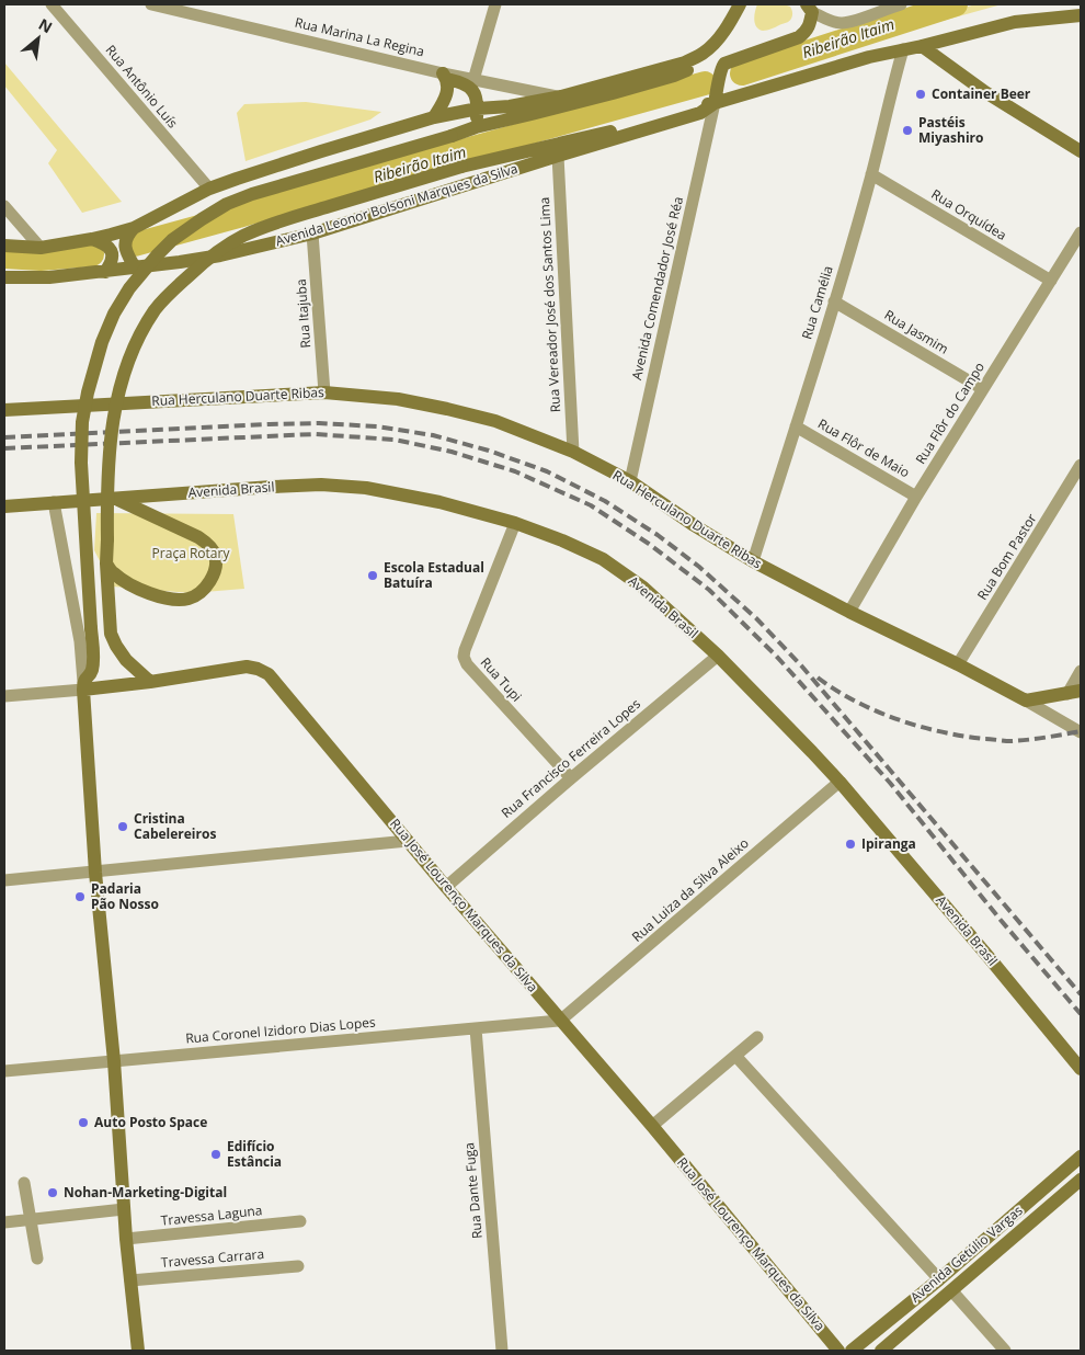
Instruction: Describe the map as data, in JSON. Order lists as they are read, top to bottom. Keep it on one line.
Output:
{"streets":{"street":["Rua Marina La Regina","Rua Antônio Luís","Avenida Leonor Bolsoni Marques da Silva","Rua Orquídea","Avenida Comendador José Réa","Rua Camélia","Rua Vereador José dos Santos Lima","Rua Itajuba","Rua Jasmim","Rua Herculano Duarte Ribas","Rua Flôr do Campo","Rua Flôr de Maio","Avenida Brasil","Rua Bom Pastor","Rua Tupi","Rua Francisco Ferreira Lopes","Rua Luiza da Silva Aleixo","Rua José Lourenço Marques da Silva","Rua Coronel Izidoro Dias Lopes","Rua Dante Fuga","Travessa Laguna","Avenida Getúlio Vargas","Travessa Carrara"]},"crossings":[["Avenida Leonor Bolsoni Marques da Silva","Avenida Comendador José Réa"],["Avenida Leonor Bolsoni Marques da Silva","Rua Camélia"],["Avenida Leonor Bolsoni Marques da Silva","Rua Vereador José dos Santos Lima"],["Avenida Leonor Bolsoni Marques da Silva","Rua Itajuba"],["Rua Orquídea","Rua Camélia"],["Rua Orquídea","Rua Flôr do Campo"],["Avenida Comendador José Réa","Rua Herculano Duarte Ribas"],["Rua Camélia","Rua Jasmim"],["Rua Camélia","Rua Herculano Duarte Ribas"],["Rua Camélia","Rua Flôr de Maio"],["Rua Vereador José dos Santos Lima","Rua Herculano Duarte Ribas"],["Rua Itajuba","Rua Herculano Duarte Ribas"],["Rua Jasmim","Rua Flôr do Campo"],["Rua Herculano Duarte Ribas","Rua Flôr do Campo"],["Rua Herculano Duarte Ribas","Rua Bom Pastor"],["Rua Flôr do Campo","Rua Flôr de Maio"],["Avenida Brasil","Rua Tupi"],["Avenida Brasil","Rua Francisco Ferreira Lopes"],["Avenida Brasil","Rua Luiza da Silva Aleixo"],["Rua Tupi","Rua Francisco Ferreira Lopes"],["Rua Francisco Ferreira Lopes","Rua José Lourenço Marques da Silva"],["Rua Luiza da Silva Aleixo","Rua José Lourenço Marques da Silva"],["Rua Luiza da Silva Aleixo","Rua Coronel Izidoro Dias Lopes"],["Rua José Lourenço Marques da Silva","Rua Coronel Izidoro Dias Lopes"],["Rua Coronel Izidoro Dias Lopes","Rua Dante Fuga"]],"water":["Ribeirão Itaim"],"parks":["Praça Rotary"],"places":["Container Beer","Pastéis Miyashiro","Escola Estadual Batuíra","Cristina Cabelereiros","Ipiranga","Padaria Pão Nosso","Auto Posto Space","Edifício Estância","Nohan-Marketing-Digital"],"north":"top right"}
